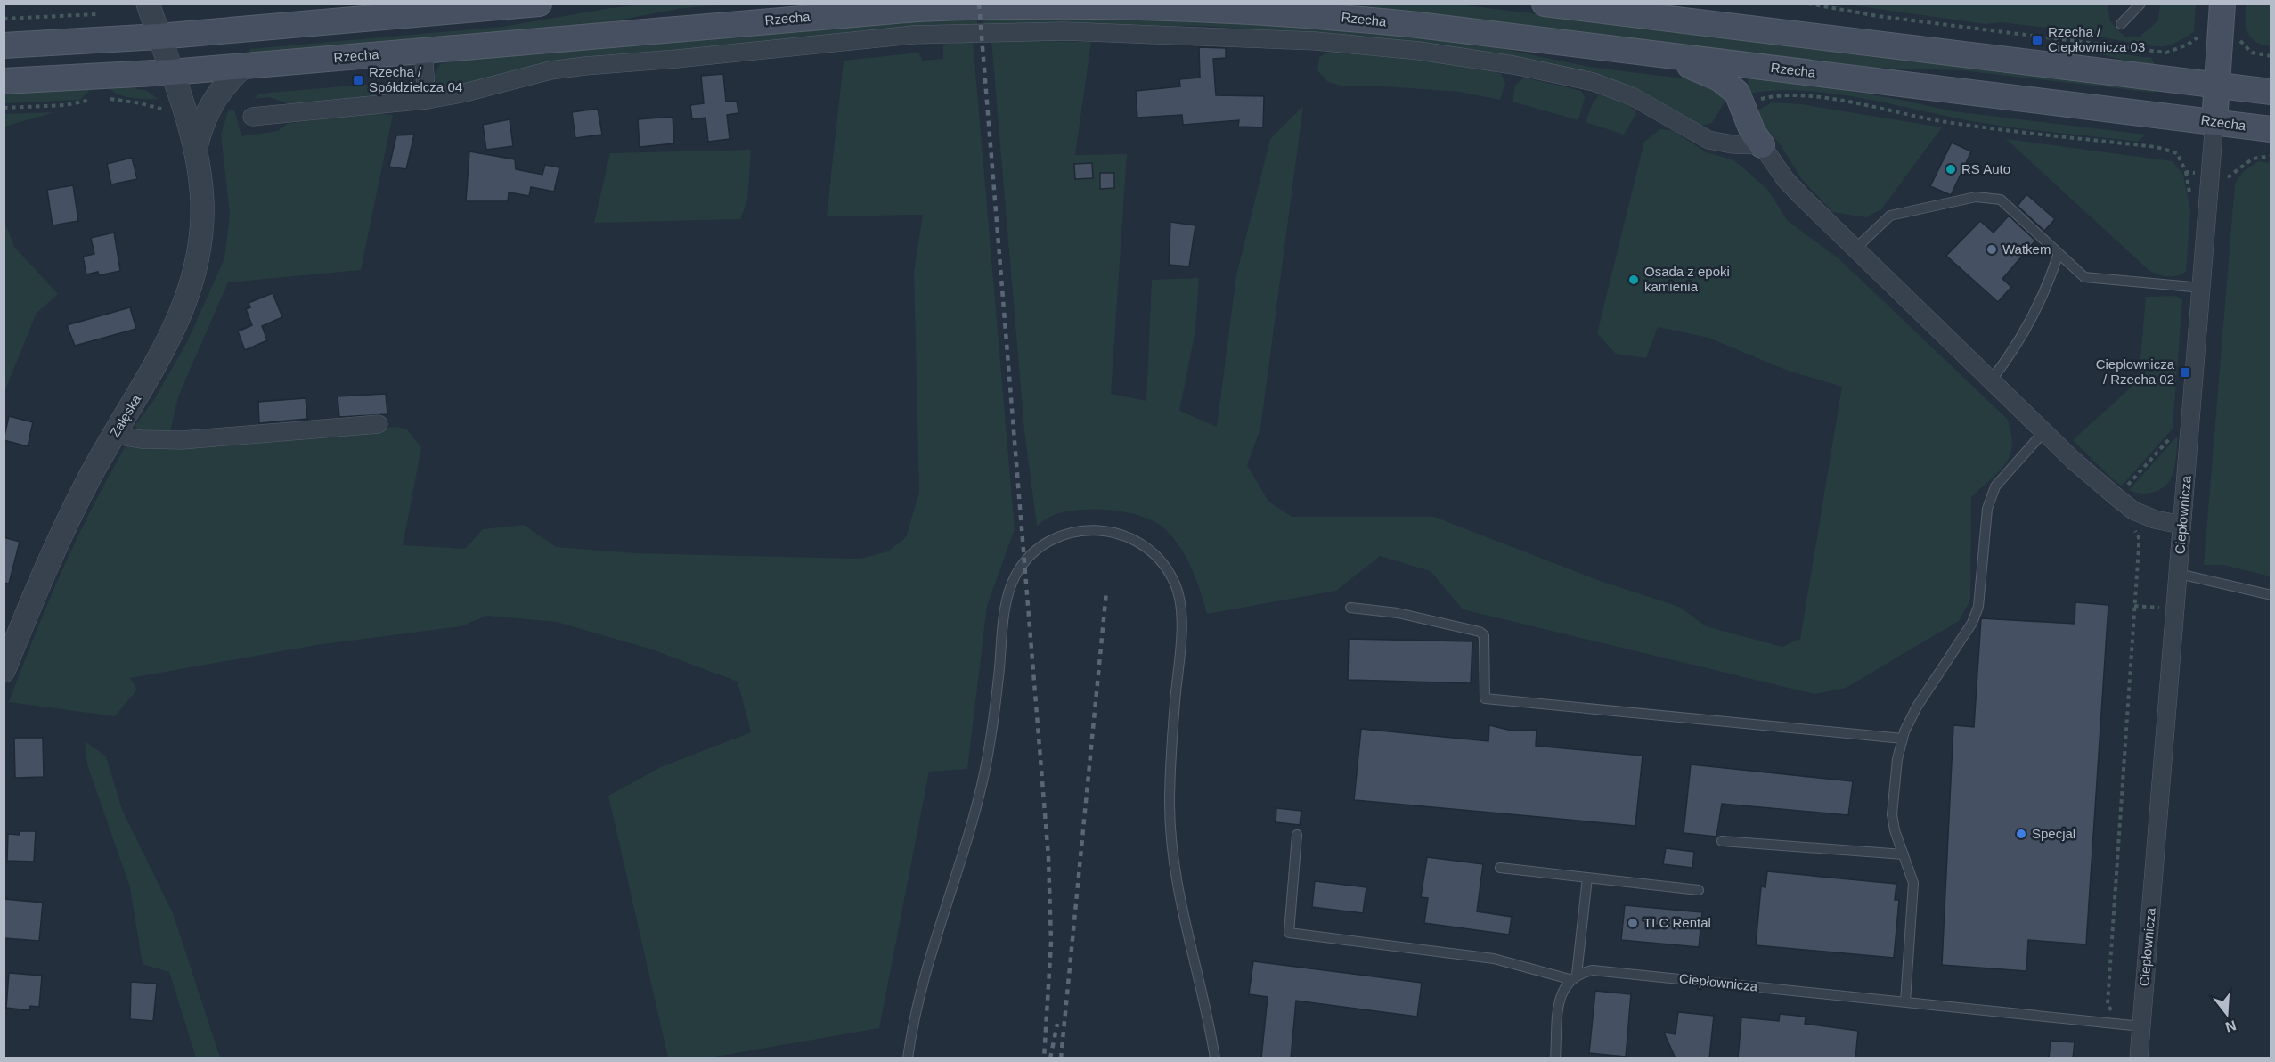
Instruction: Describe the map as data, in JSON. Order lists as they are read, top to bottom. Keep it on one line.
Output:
{"streets":{"main road":["Rzecha","Ciepłownicza"],"street":["Załęska"]},"crossings":[["Rzecha","Załęska"],["Rzecha","Ciepłownicza"]],"places":{"transit":["Rzecha / Ciepłownicza 03","Rzecha / Spółdzielcza 04","Ciepłownicza / Rzecha 02"],"other":["RS Auto","Watkem","Osada z epoki kamienia","Specjal","TLC Rental"]},"north":"bottom"}
